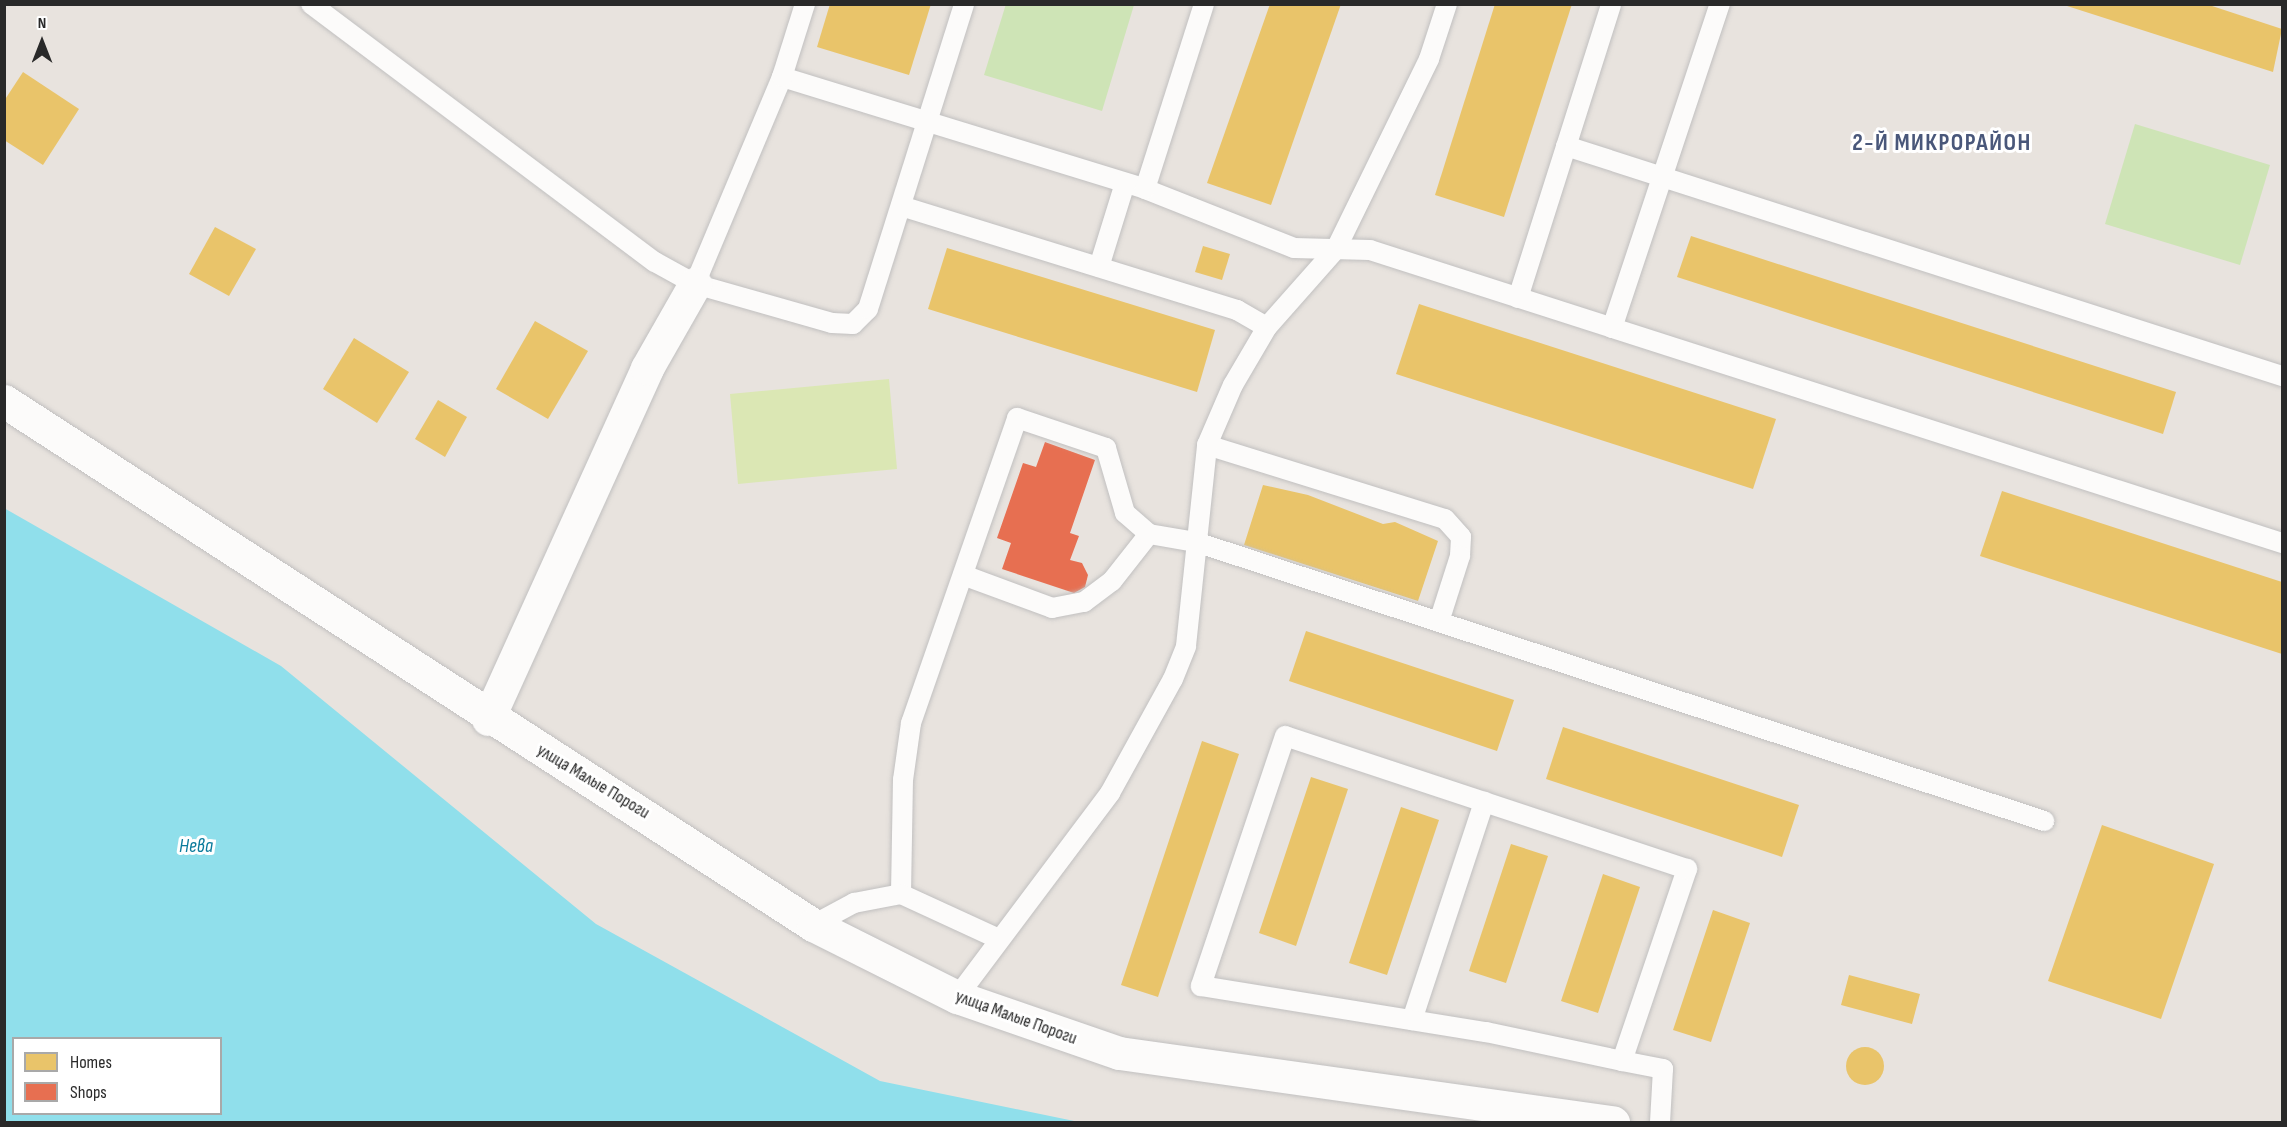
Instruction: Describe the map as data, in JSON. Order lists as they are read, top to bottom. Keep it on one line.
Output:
{"streets":{"street":["улица Малые Пороги"]},"districts":["2-Й МИКРОРАЙОН"],"water":["Нева"],"legend":["Homes","Shops"],"north":"top"}
